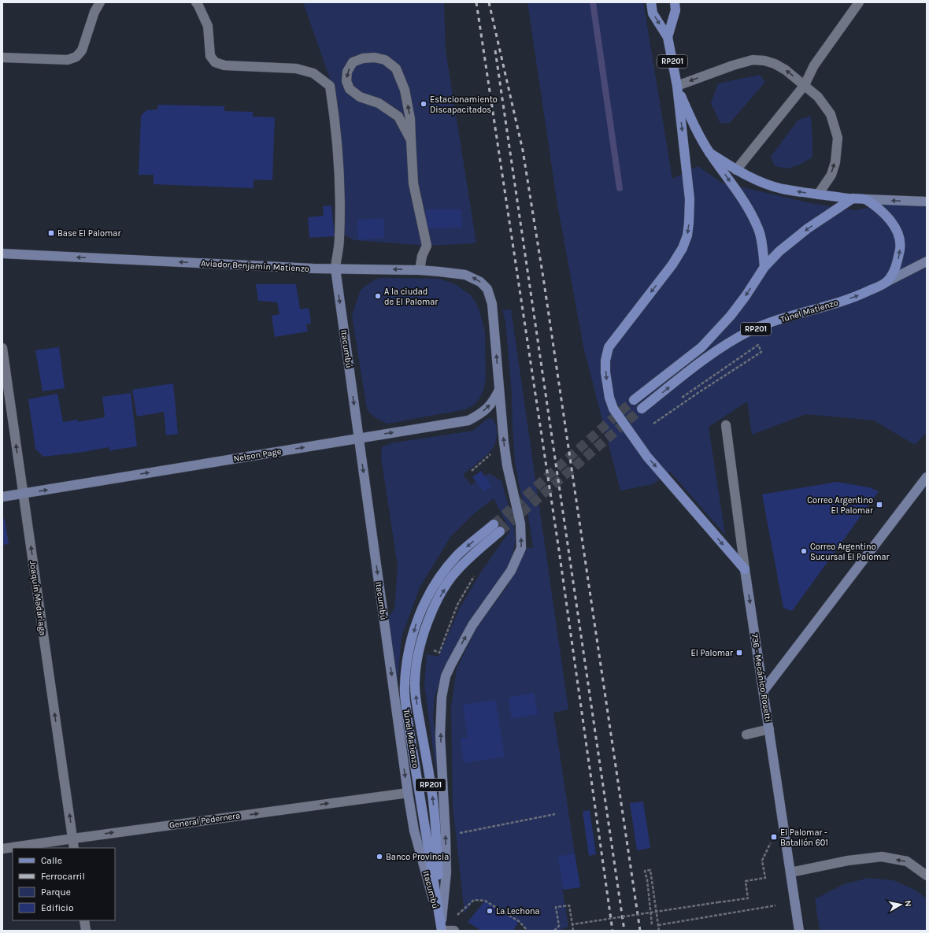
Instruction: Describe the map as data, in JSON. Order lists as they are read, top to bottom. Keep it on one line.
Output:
{"streets":{"main road":["RP201","Túnel Matienzo"],"street":["Aviador Benjamín Matienzo","Itacumbú","Nelson Page","Joaquín Madariaga","736 - Mecánico Rosetti","General Pedernera"]},"crossings":[["Aviador Benjamín Matienzo","Itacumbú"],["Túnel Matienzo","Itacumbú"],["Itacumbú","Nelson Page"],["Itacumbú","General Pedernera"],["Nelson Page","Joaquín Madariaga"],["Joaquín Madariaga","General Pedernera"]],"one_way":["Aviador Benjamín Matienzo","Nelson Page","Joaquín Madariaga","General Pedernera"],"places":{"other":["Estacionamiento Discapacitados","A la ciudad de El Palomar","Correo Argentino Sucursal El Palomar","Banco Provincia","La Lechona"],"transit":["Base El Palomar","Correo Argentino El Palomar","El Palomar","El Palomar - Batallón 601"]},"legend":["Calle","Ferrocarril","Parque","Edificio"],"north":"right"}
